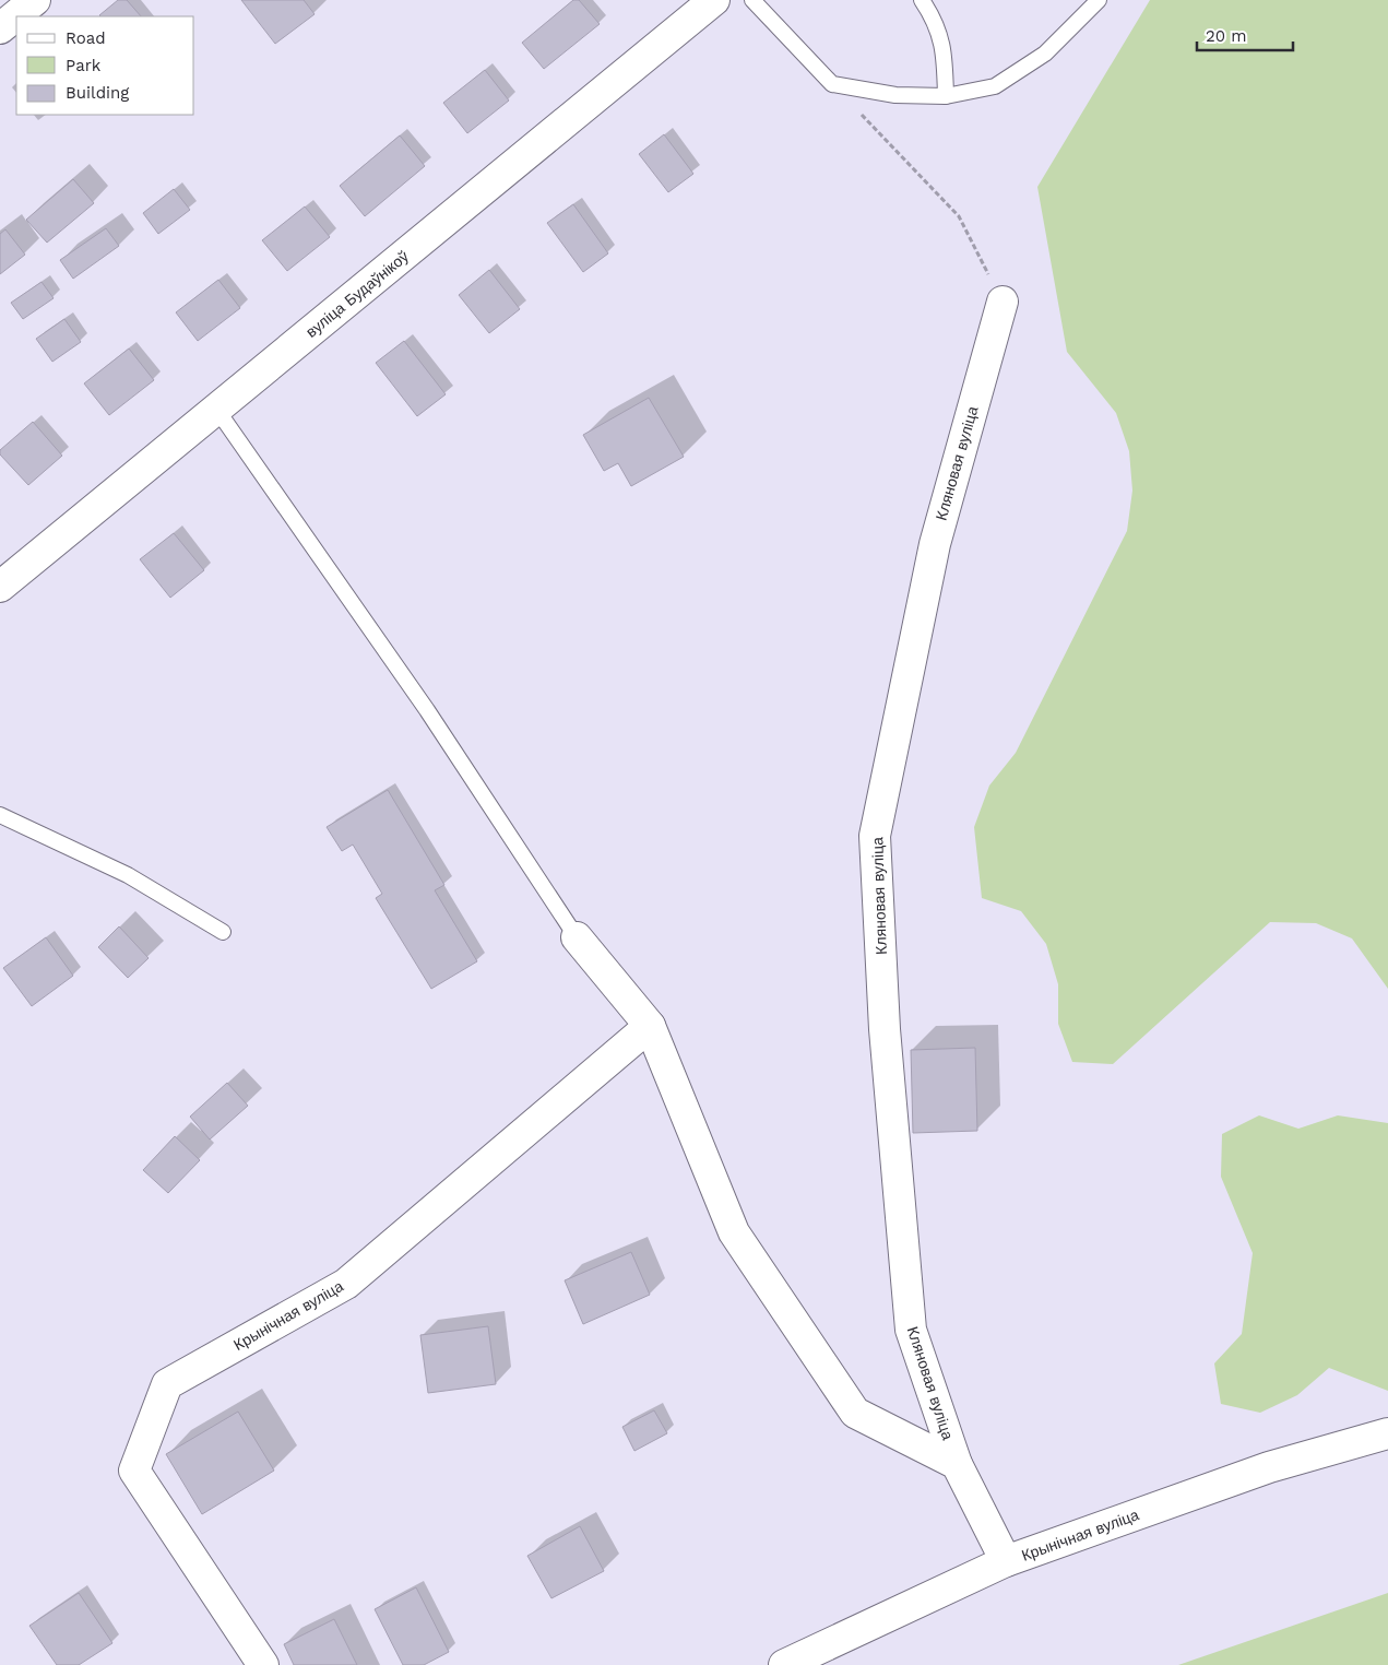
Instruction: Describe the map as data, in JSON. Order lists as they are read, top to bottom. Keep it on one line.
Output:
{"streets":{"street":["вуліца Будаўнікоў","Кляновая вуліца","Крынічная вуліца"]},"crossings":[["Кляновая вуліца","Крынічная вуліца"]],"legend":["Road","Park","Building"],"scale_bar":"20 m"}
